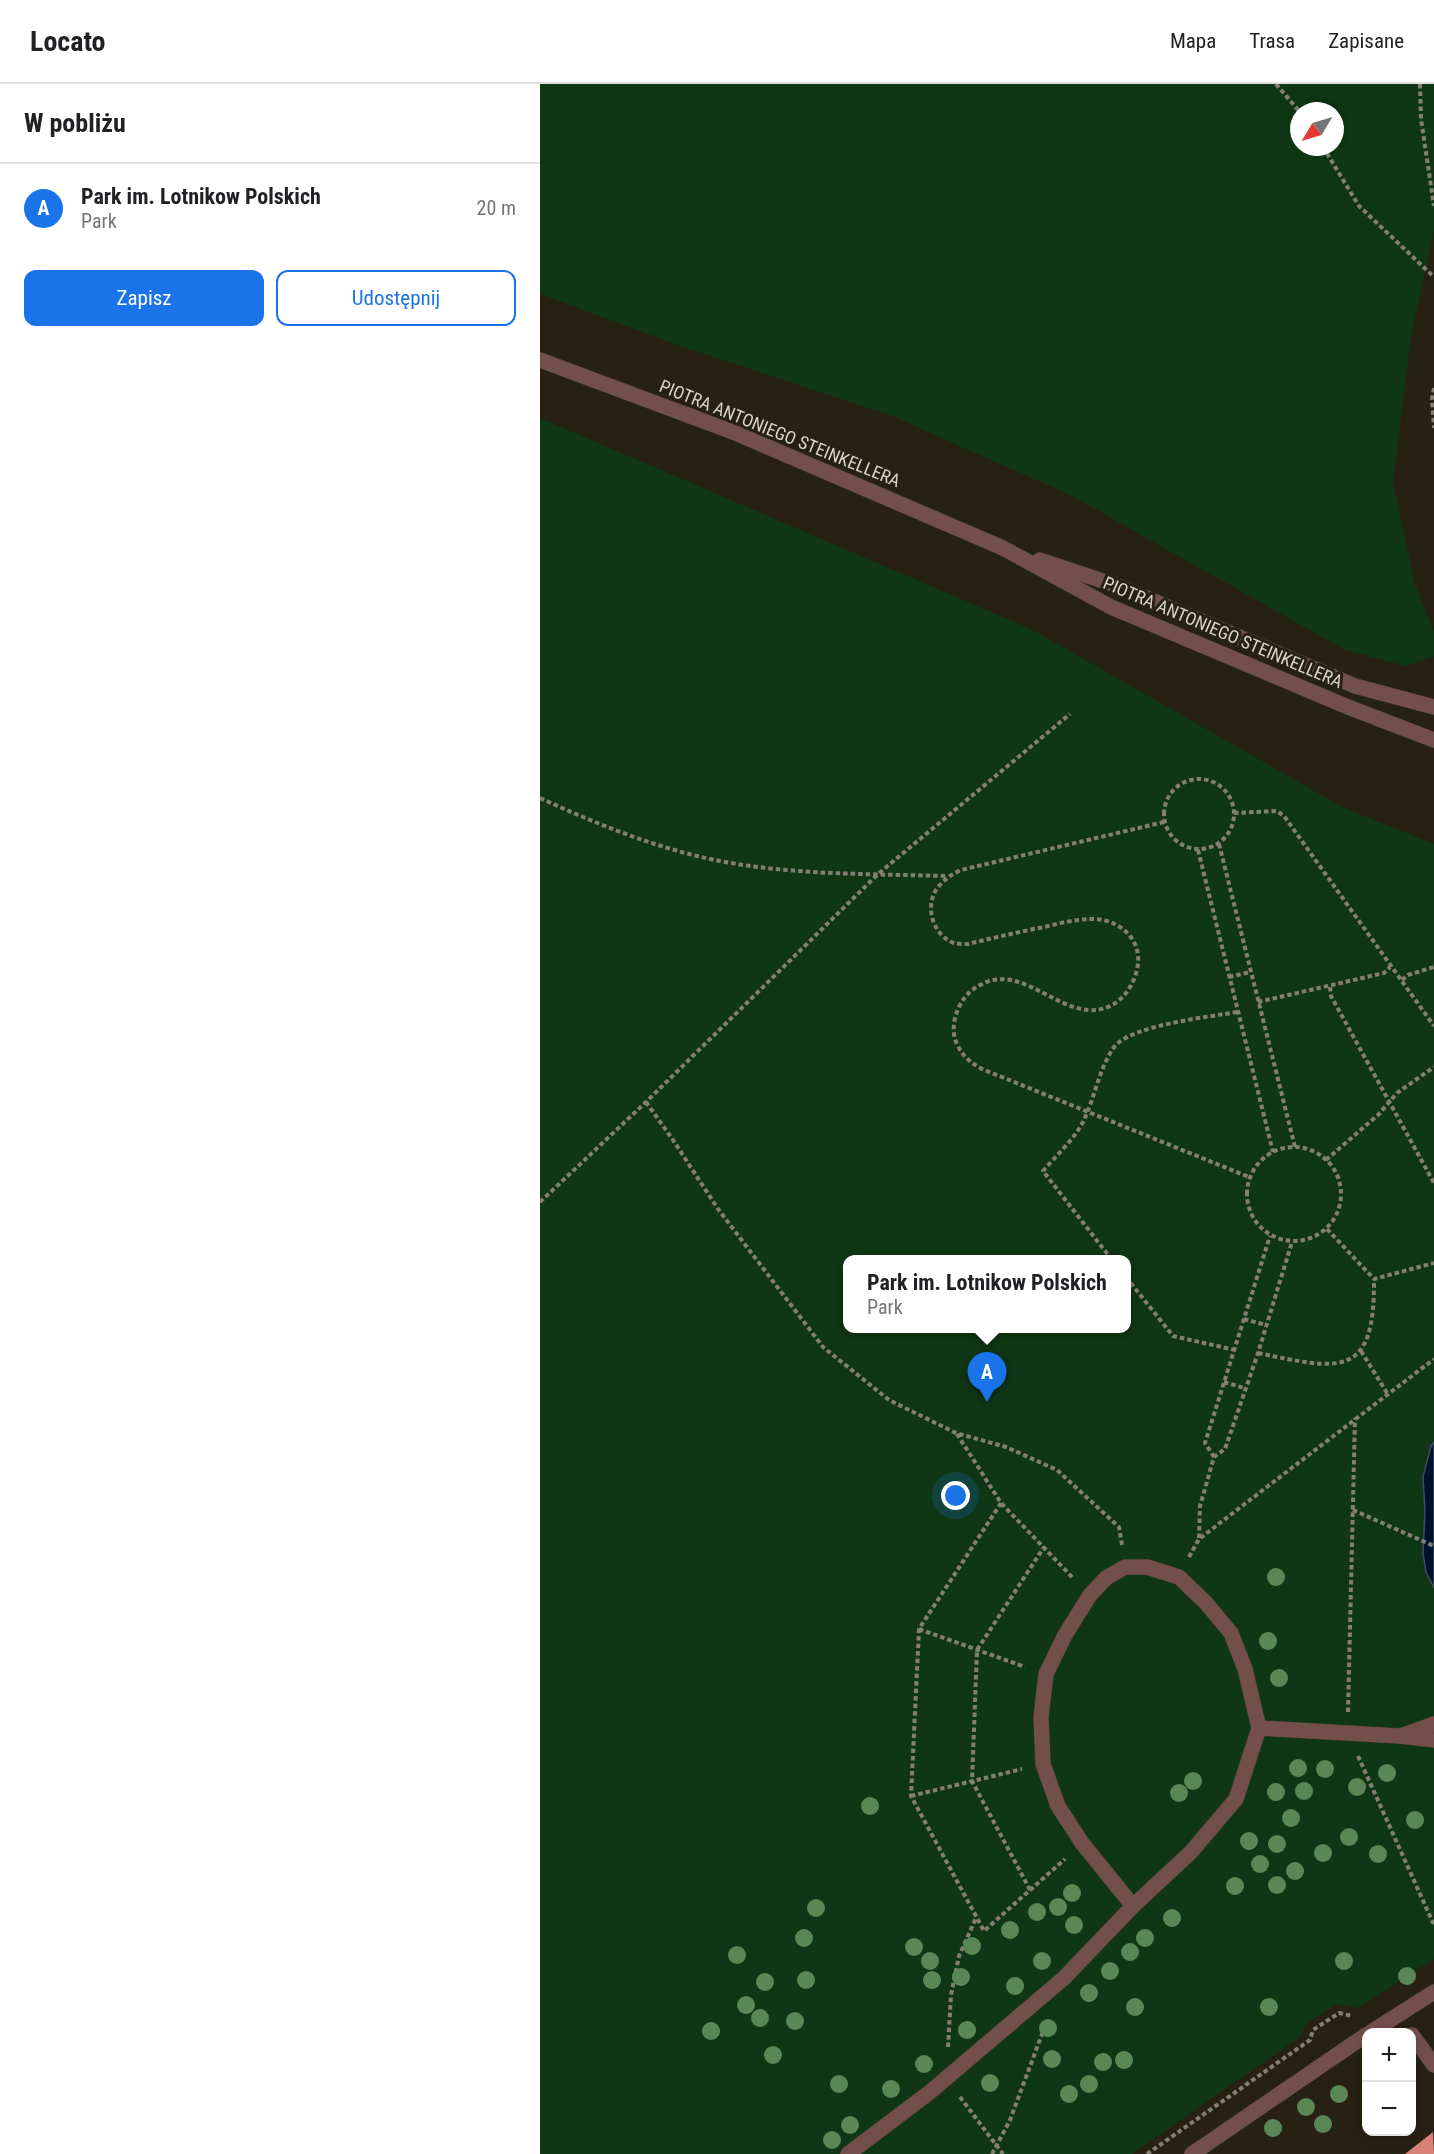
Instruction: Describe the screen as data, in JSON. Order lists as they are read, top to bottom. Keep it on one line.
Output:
{"streets":{"street":["PIOTRA ANTONIEGO STEINKELLERA"]},"north":"bottom left","page":{"header":"Locato","nav":["Mapa","Trasa","Zapisane"],"heading":"W pobliżu","list":[{"mark":"A","name":"Park im. Lotnikow Polskich","note":"Park","value":"20 m"}],"buttons":["Zapisz","Udostępnij"],"popup":["Park im. Lotnikow Polskich","Park"],"pins":"A","map_buttons":["+","−"]}}
